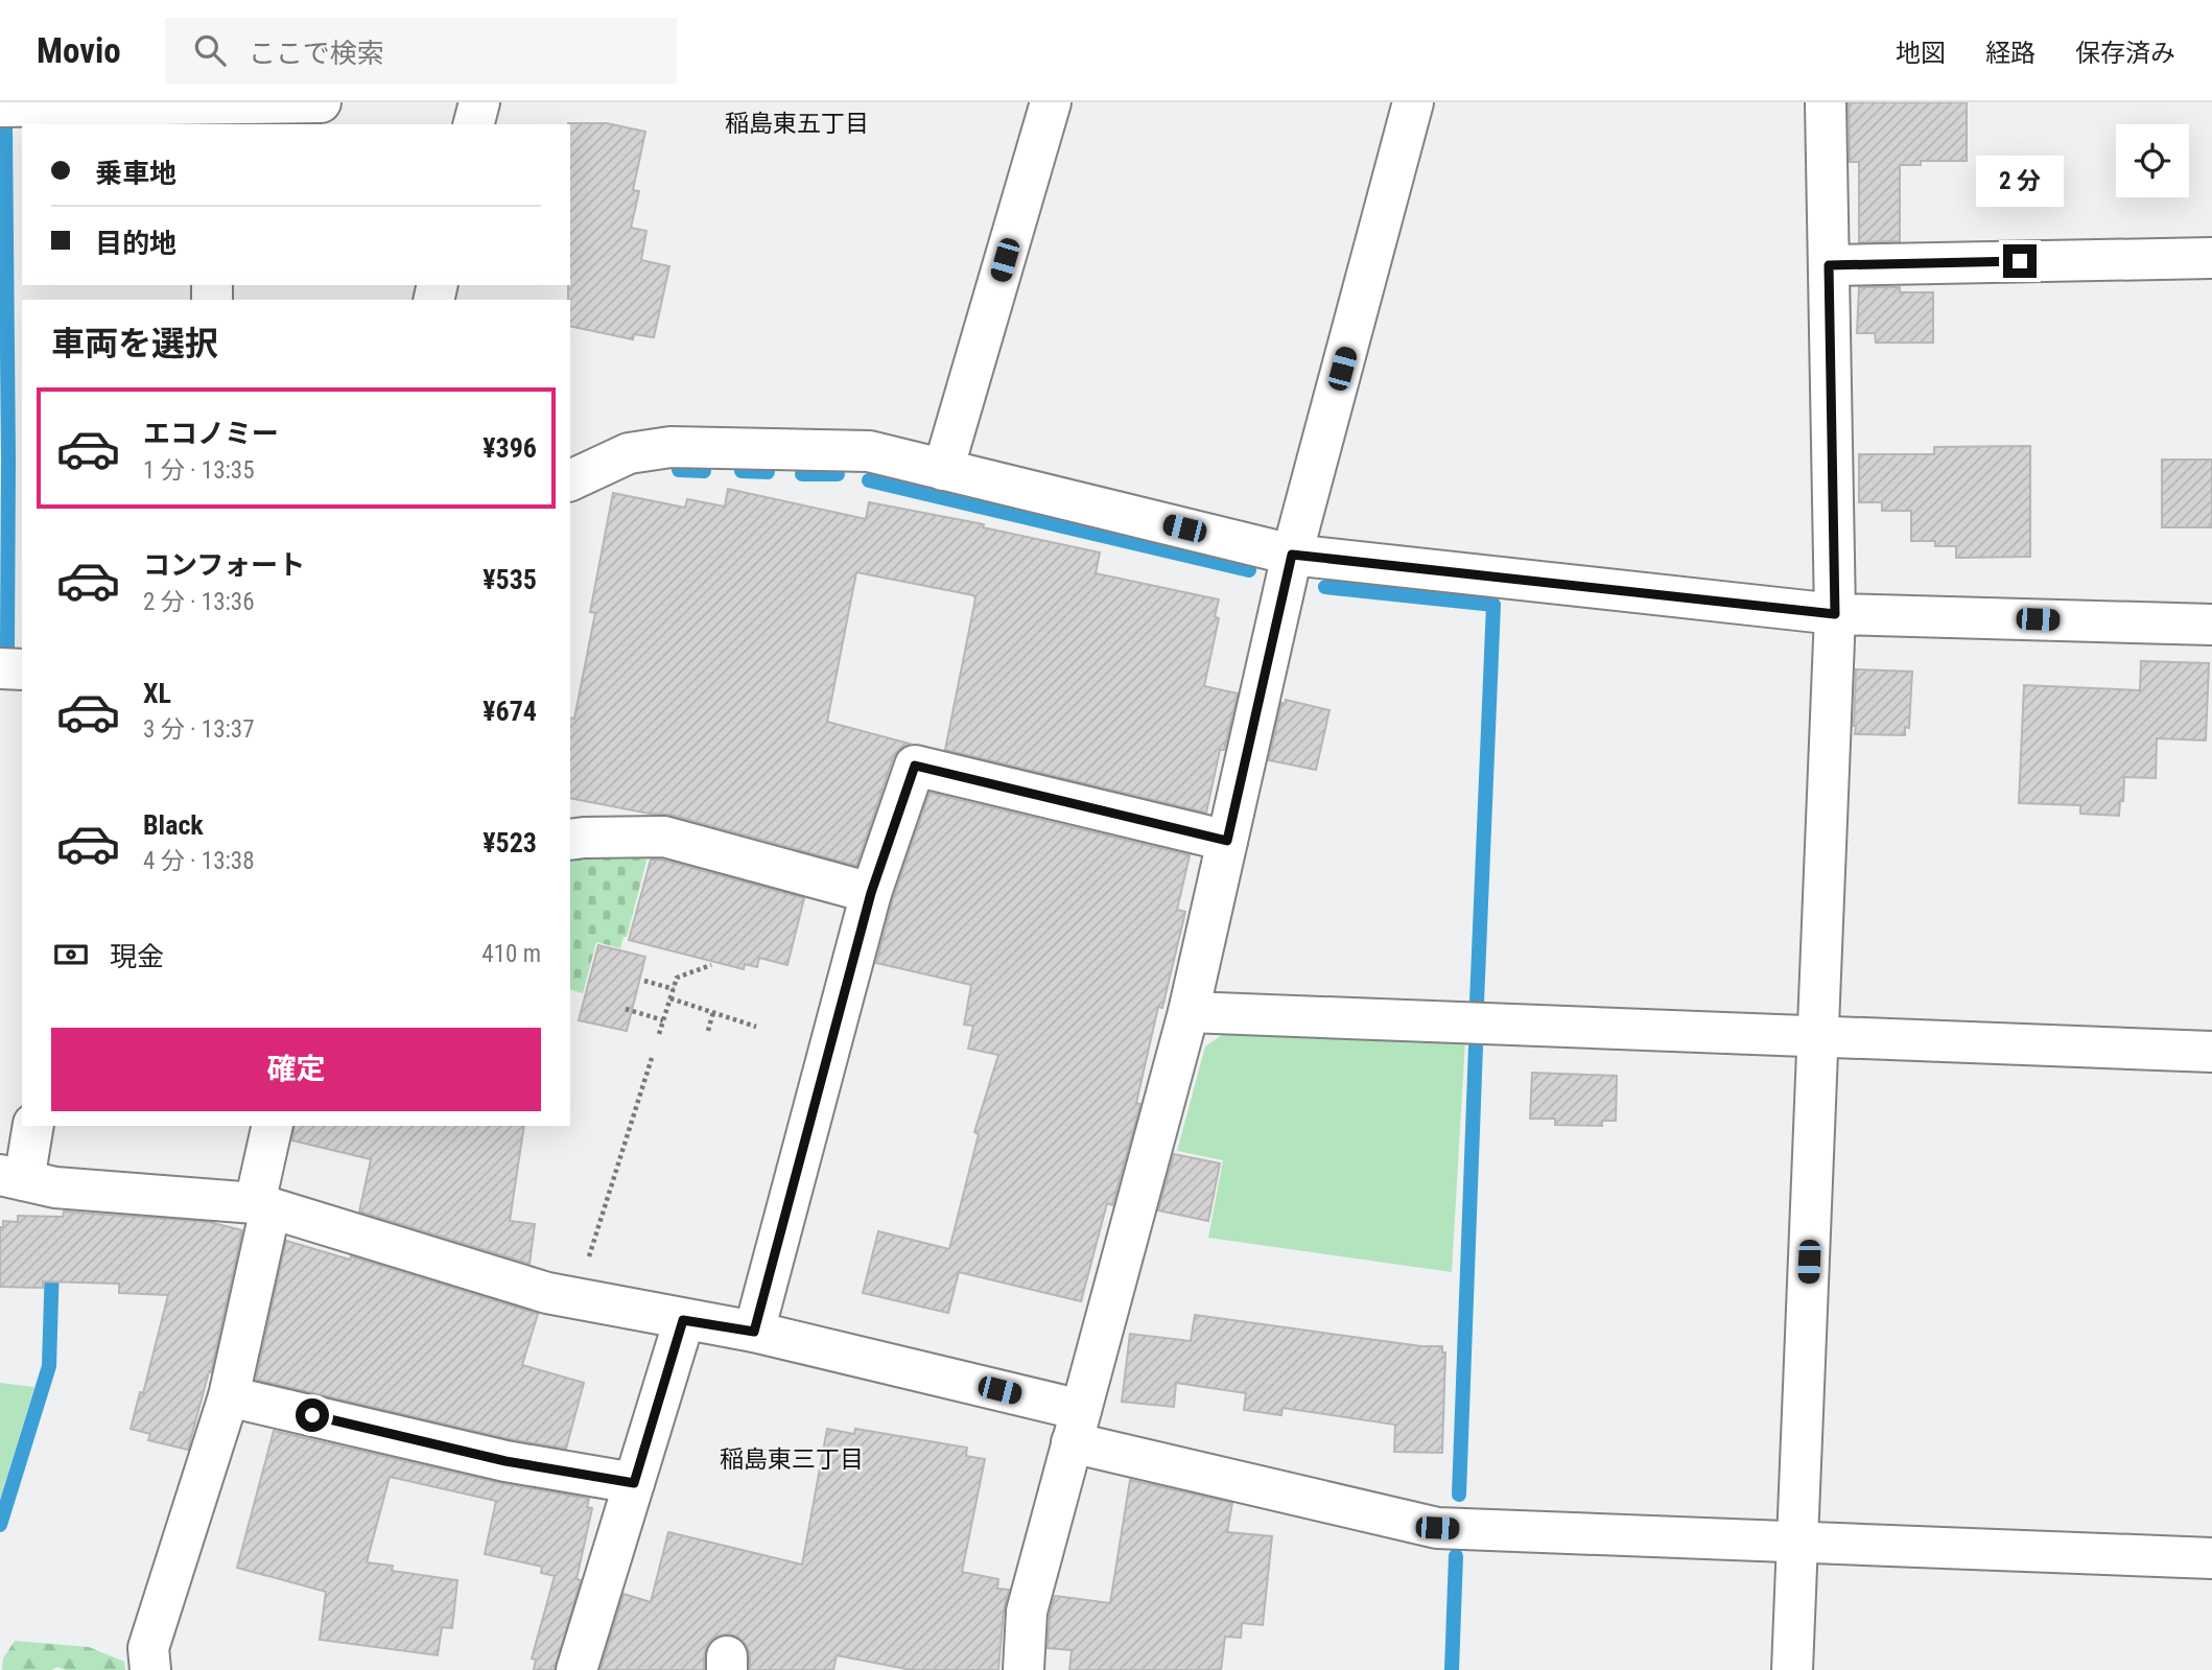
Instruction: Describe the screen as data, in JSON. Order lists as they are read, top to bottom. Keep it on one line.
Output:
{"districts":["稲島東五丁目","稲島東三丁目"],"page":{"header":"Movio","search":"ここで検索","nav":["地図","経路","保存済み"],"banner":["乗車地","目的地"],"bubble":"2 分","heading":"車両を選択","list":[{"name":"エコノミー","note":"1 分 · 13:35","value":"¥396"},{"name":"コンフォート","note":"2 分 · 13:36","value":"¥535"},{"name":"XL","note":"3 分 · 13:37","value":"¥674"},{"name":"Black","note":"4 分 · 13:38","value":"¥523"}],"pay":["現金","410 m"],"buttons":"確定"}}
